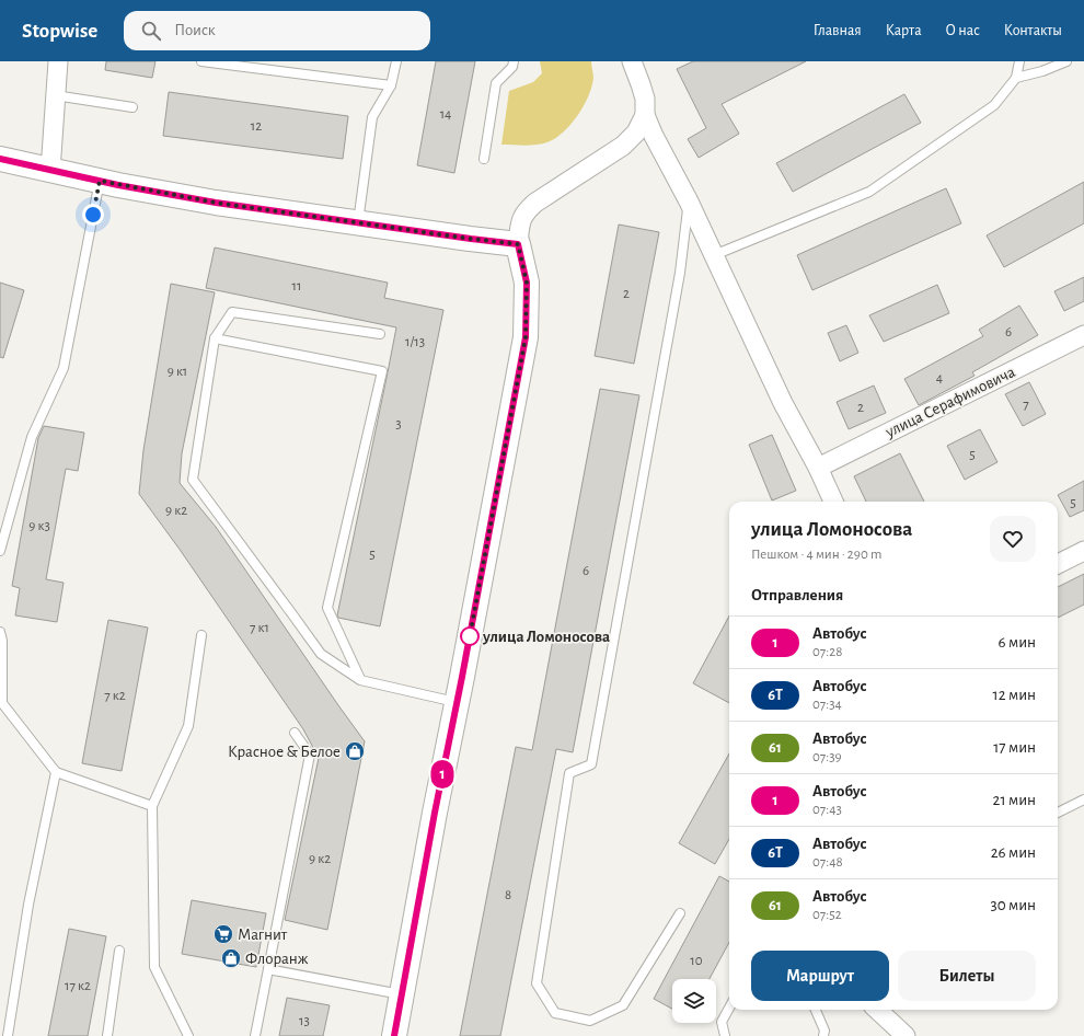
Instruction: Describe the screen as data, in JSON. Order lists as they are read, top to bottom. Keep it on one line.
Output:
{"streets":{"street":["улица Серафимовича"]},"places":{"other":["улица Ломоносова"],"shop":["Красное & Белое","Флоранж"],"supermarket":["Магнит"]},"lines":["bus line 1"],"house_numbers":["14","12","11","2","6","1/13","9 к1","4","7","2","3","5","5","9 к2","9 к3","5","6","7 к1","7 к2","9 к2","8","10","17 к2","13"],"page":{"header":"Stopwise","search":"Поиск","nav":["Главная","Карта","О нас","Контакты"],"on_map":"1","heading":[["улица Ломоносова","Пешком · 4 мин · 290 m"],"Отправления"],"list":[{"mark":"1","name":"Автобус","note":"07:28","value":"6 мин"},{"mark":"6Т","name":"Автобус","note":"07:34","value":"12 мин"},{"mark":"61","name":"Автобус","note":"07:39","value":"17 мин"},{"mark":"1","name":"Автобус","note":"07:43","value":"21 мин"},{"mark":"6Т","name":"Автобус","note":"07:48","value":"26 мин"},{"mark":"61","name":"Автобус","note":"07:52","value":"30 мин"}],"buttons":["Маршрут","Билеты"]}}
